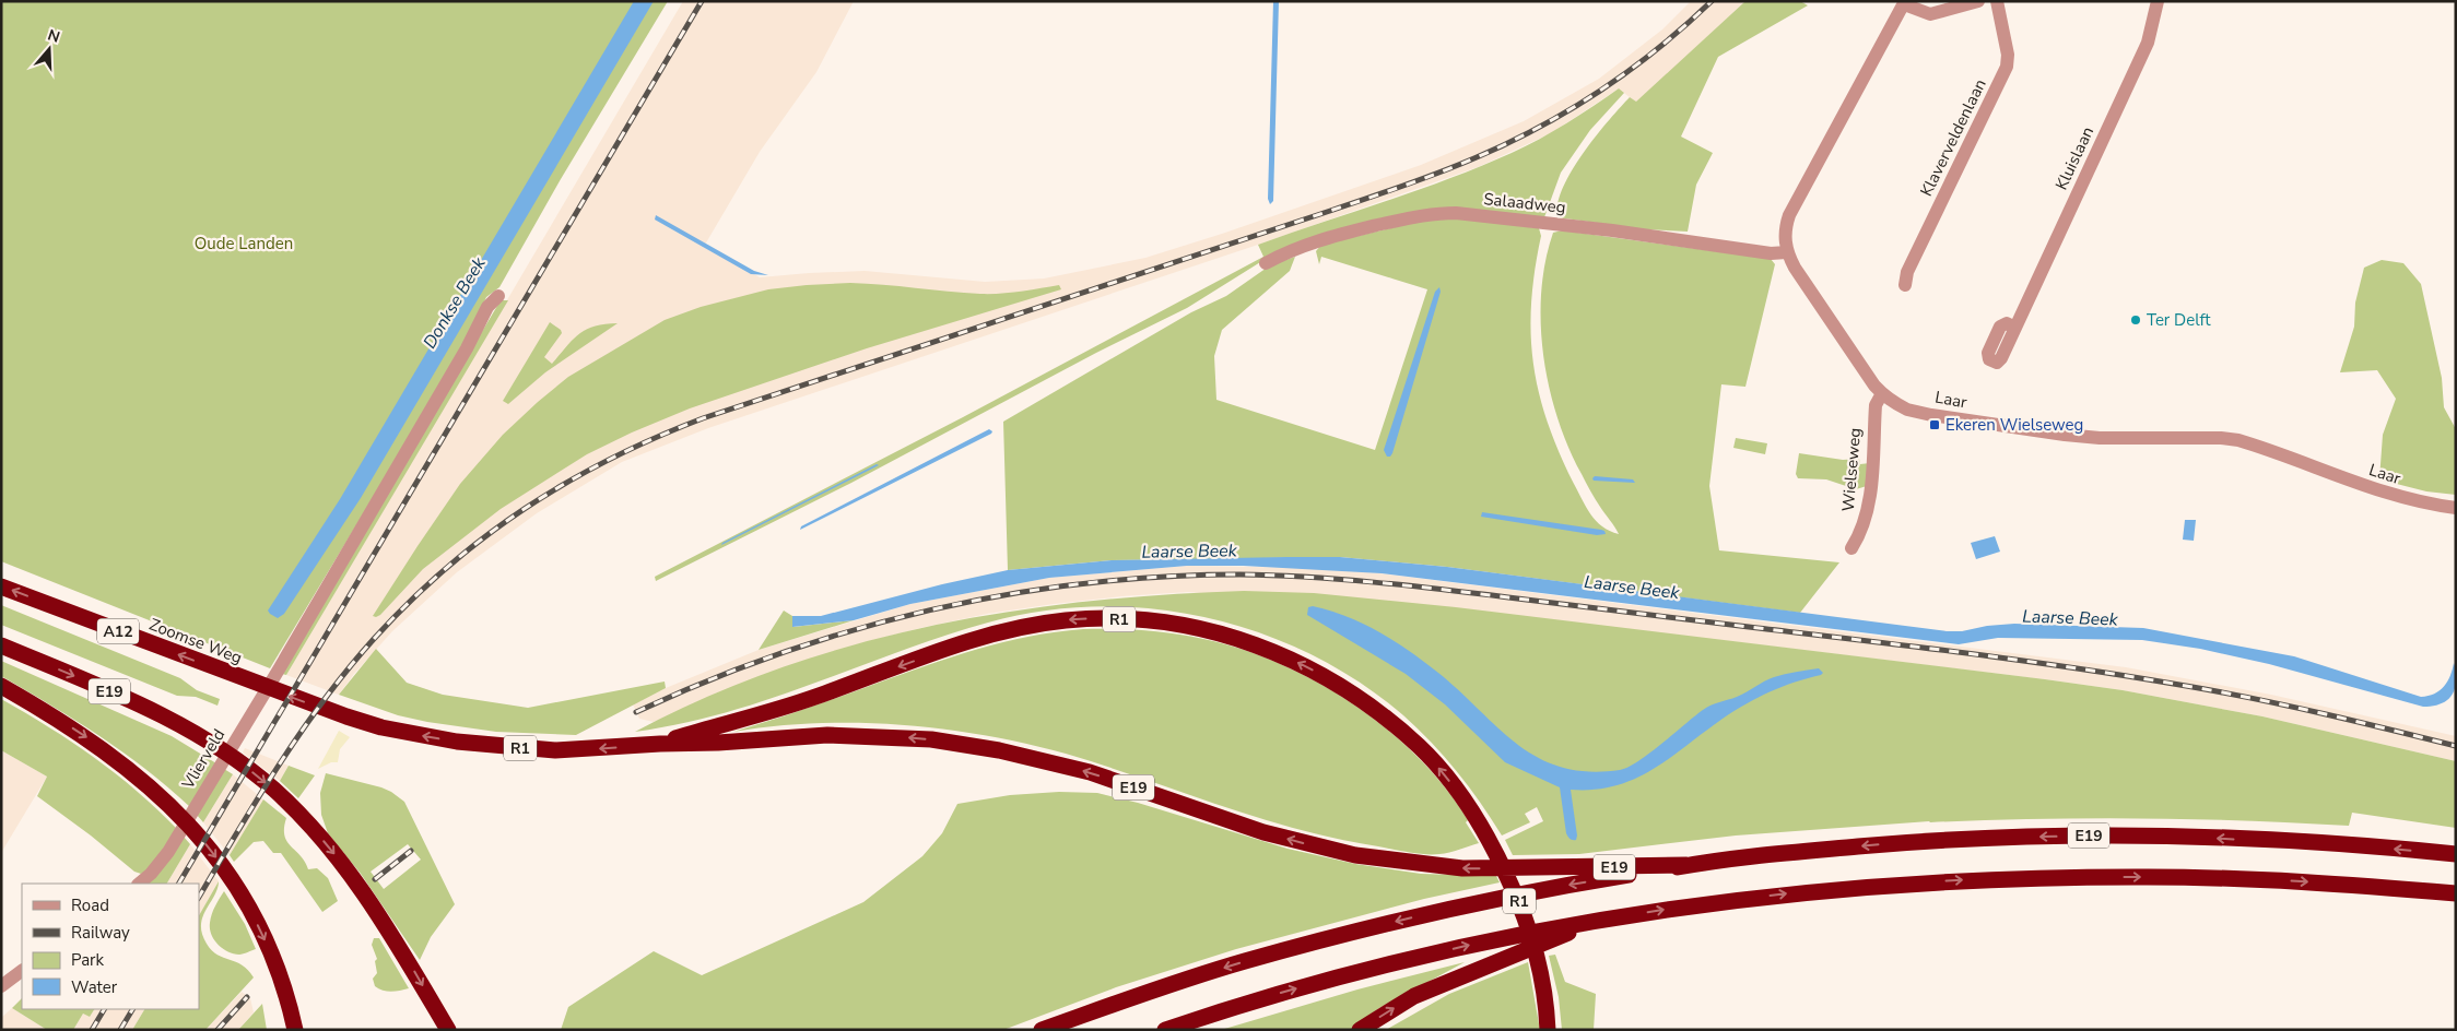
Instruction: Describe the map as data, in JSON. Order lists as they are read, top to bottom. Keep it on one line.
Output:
{"streets":{"highway":["R1","A12","Zoomse Weg","E19"],"street":["Klaverveldenlaan","Kluislaan","Salaadweg","Laar","Wielseweg","Vlierveld"]},"crossings":[["Salaadweg","Laar"],["Laar","Wielseweg"],["R1","Zoomse Weg"],["R1","E19"]],"water":["Donkse Beek","Laarse Beek"],"parks":["Oude Landen"],"places":{"other":["Ter Delft"],"transit":["Ekeren Wielseweg"]},"legend":["Road","Railway","Park","Water"],"north":"top"}
